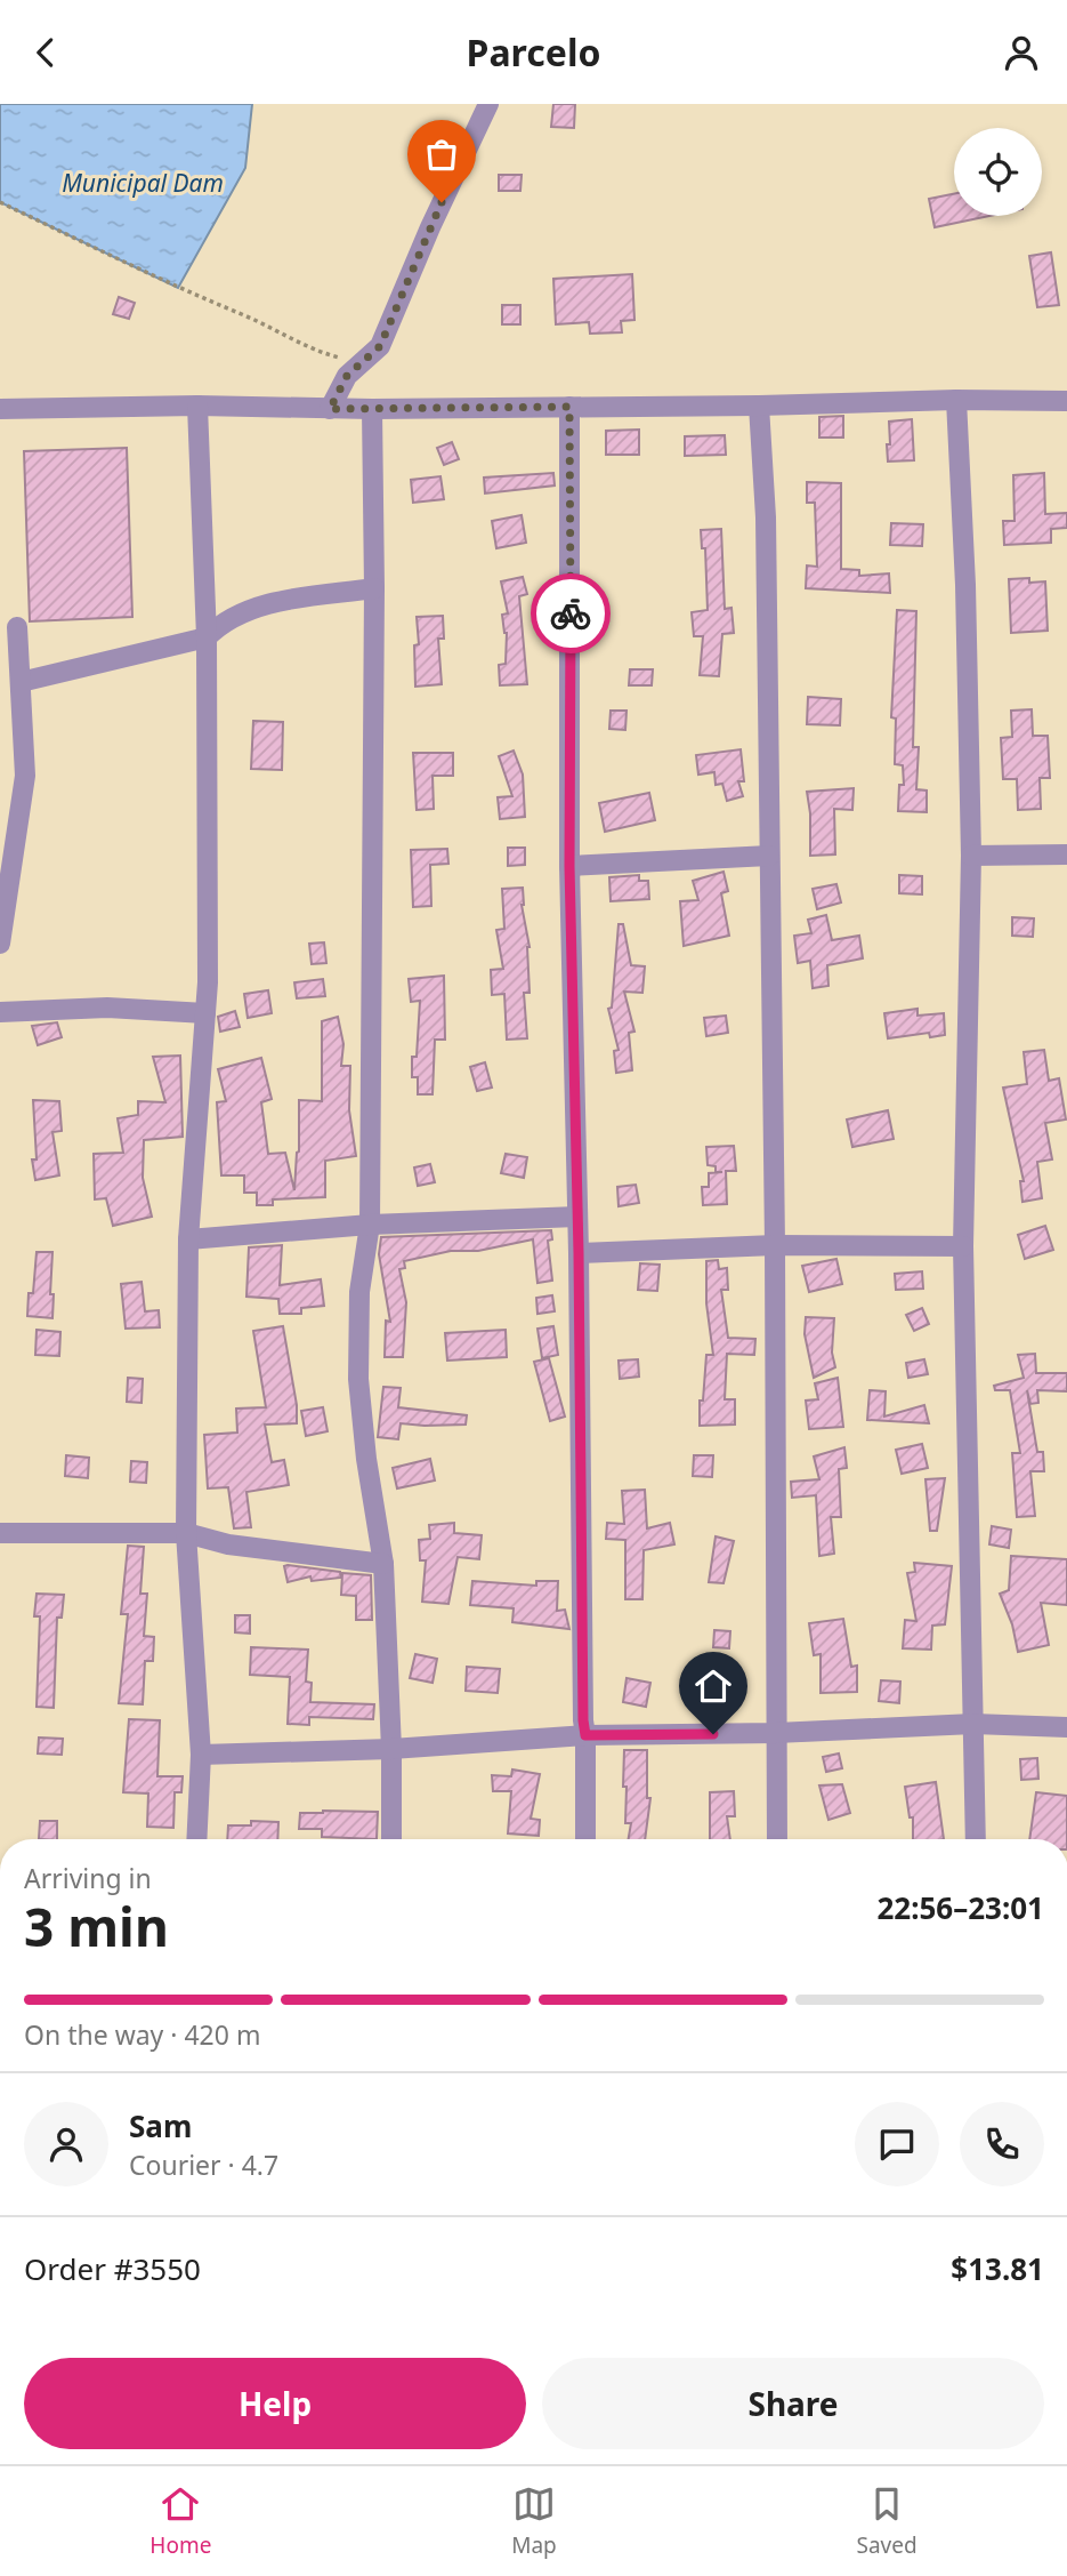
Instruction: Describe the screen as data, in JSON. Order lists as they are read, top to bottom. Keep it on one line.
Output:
{"water":["Municipal Dam"],"page":{"header":"Parcelo","heading":["3 min","Arriving in","22:56–23:01"],"panel":["Sam","Courier · 4.7","Order #3550","$13.81"],"bar":"On the way · 420 m","buttons":["Help","Share"],"tabs":["Home","Map","Saved"]}}
